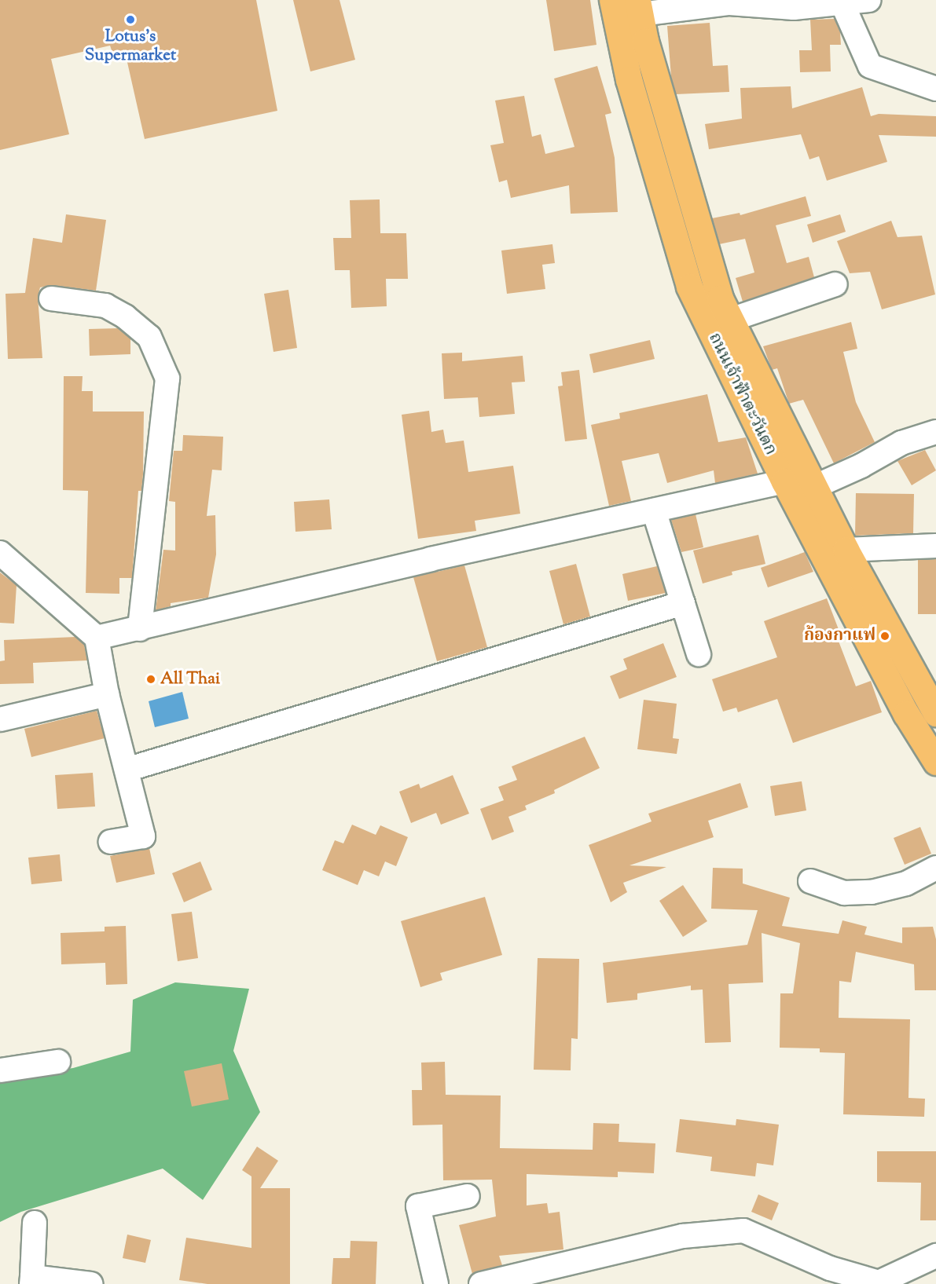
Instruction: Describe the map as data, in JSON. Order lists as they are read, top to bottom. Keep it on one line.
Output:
{"streets":{"main road":["ถนนเจ้าฟ้าตะวันตก"]},"places":["Lotus's Supermarket","ก้องกาแฟ","All Thai"]}
